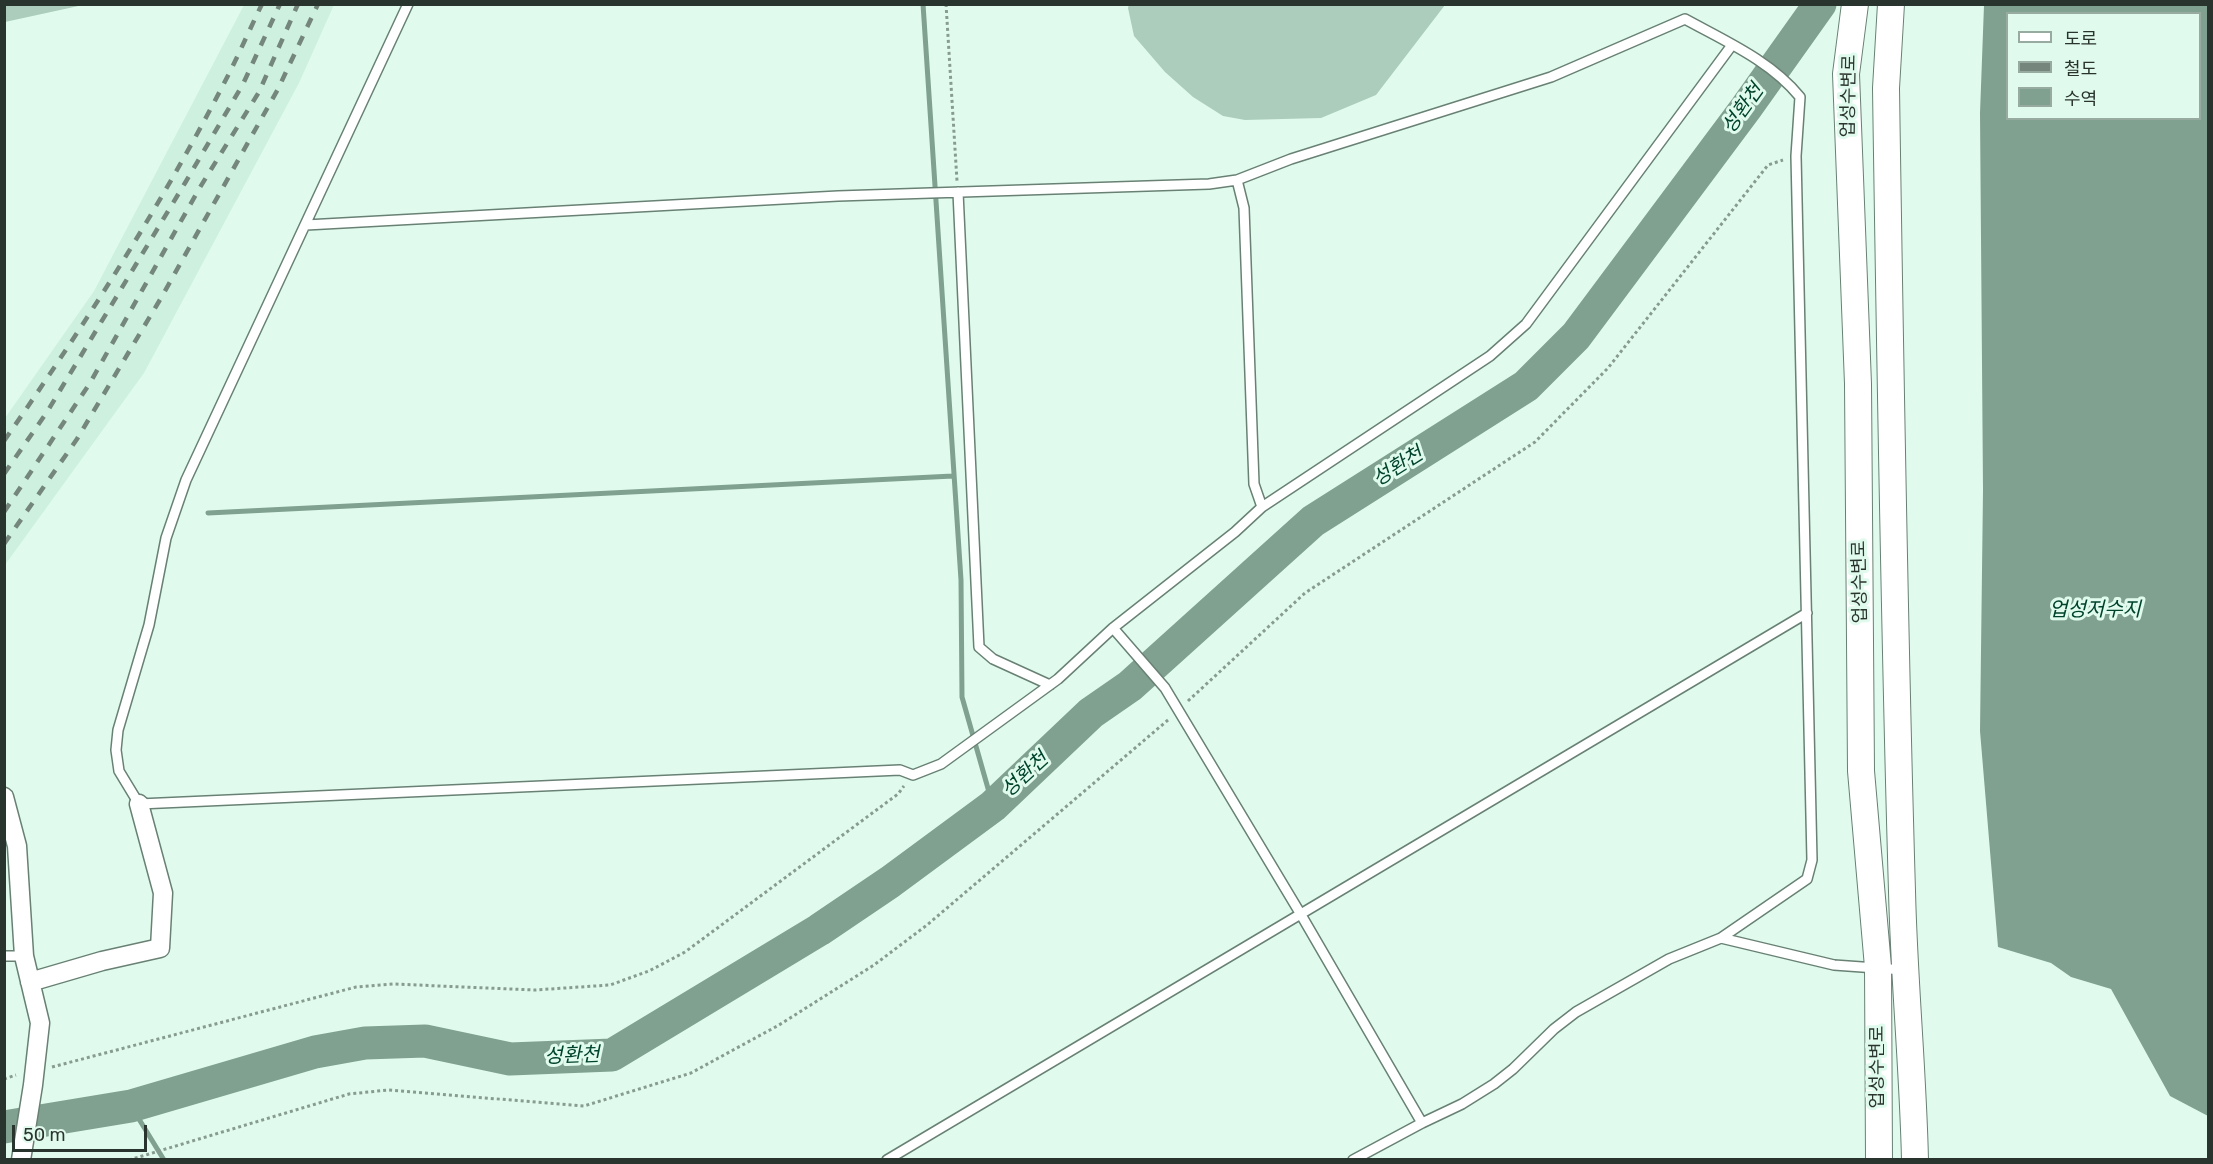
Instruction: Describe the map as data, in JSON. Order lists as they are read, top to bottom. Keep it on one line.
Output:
{"streets":{"main road":["업성수변로"]},"water":["성환천","업성저수지"],"legend":["도로","철도","수역"],"scale_bar":"50 m"}
